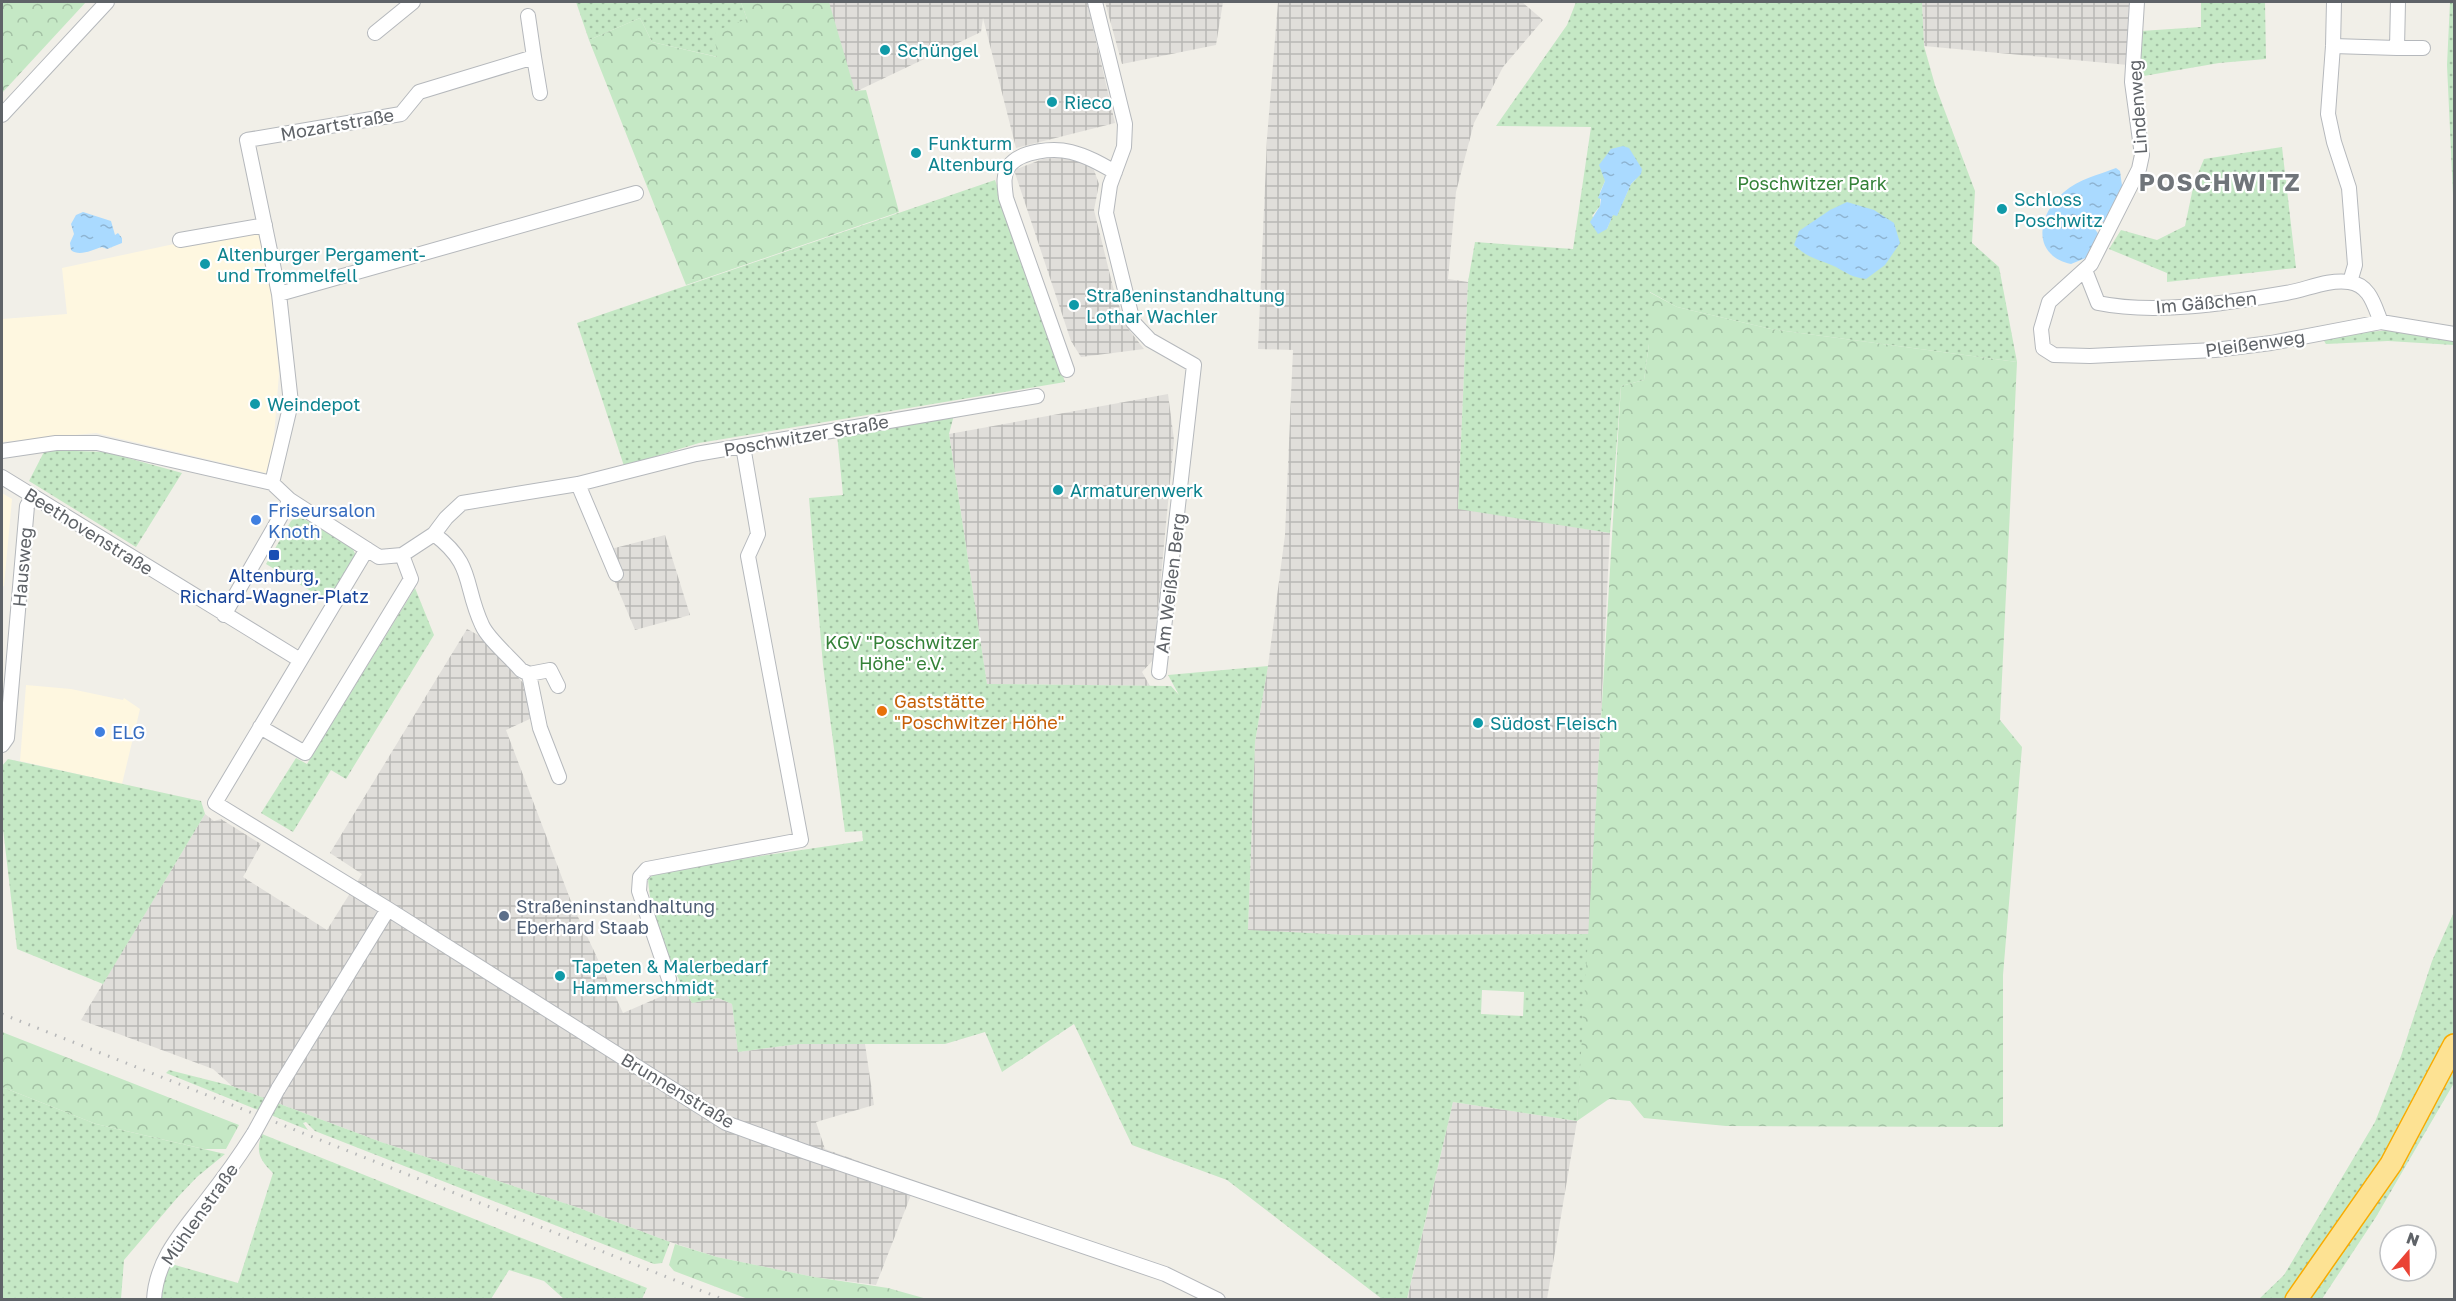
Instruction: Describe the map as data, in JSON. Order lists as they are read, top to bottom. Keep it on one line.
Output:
{"streets":{"street":["Lindenweg","Mozartstraße","Im Gäßchen","Pleißenweg","Poschwitzer Straße","Beethovenstraße","Hausweg","Am Weißen Berg","Brunnenstraße","Mühlenstraße"]},"crossings":[["Lindenweg","Im Gäßchen"],["Lindenweg","Pleißenweg"],["Beethovenstraße","Hausweg"],["Brunnenstraße","Mühlenstraße"]],"districts":["POSCHWITZ"],"parks":["Poschwitzer Park","KGV \"Poschwitzer Höhe\" e.V."],"places":{"other":["Schüngel","Rieco","Funkturm Altenburg","Schloss Poschwitz","Altenburger Pergament- und Trommelfell","Straßeninstandhaltung Lothar Wachler","Weindepot","Armaturenwerk","Friseursalon Knoth","Gaststätte \"Poschwitzer Höhe\"","Südost Fleisch","ELG","Straßeninstandhaltung Eberhard Staab","Tapeten & Malerbedarf Hammerschmidt"],"transit":["Altenburg, Richard-Wagner-Platz"]},"north":"top"}
